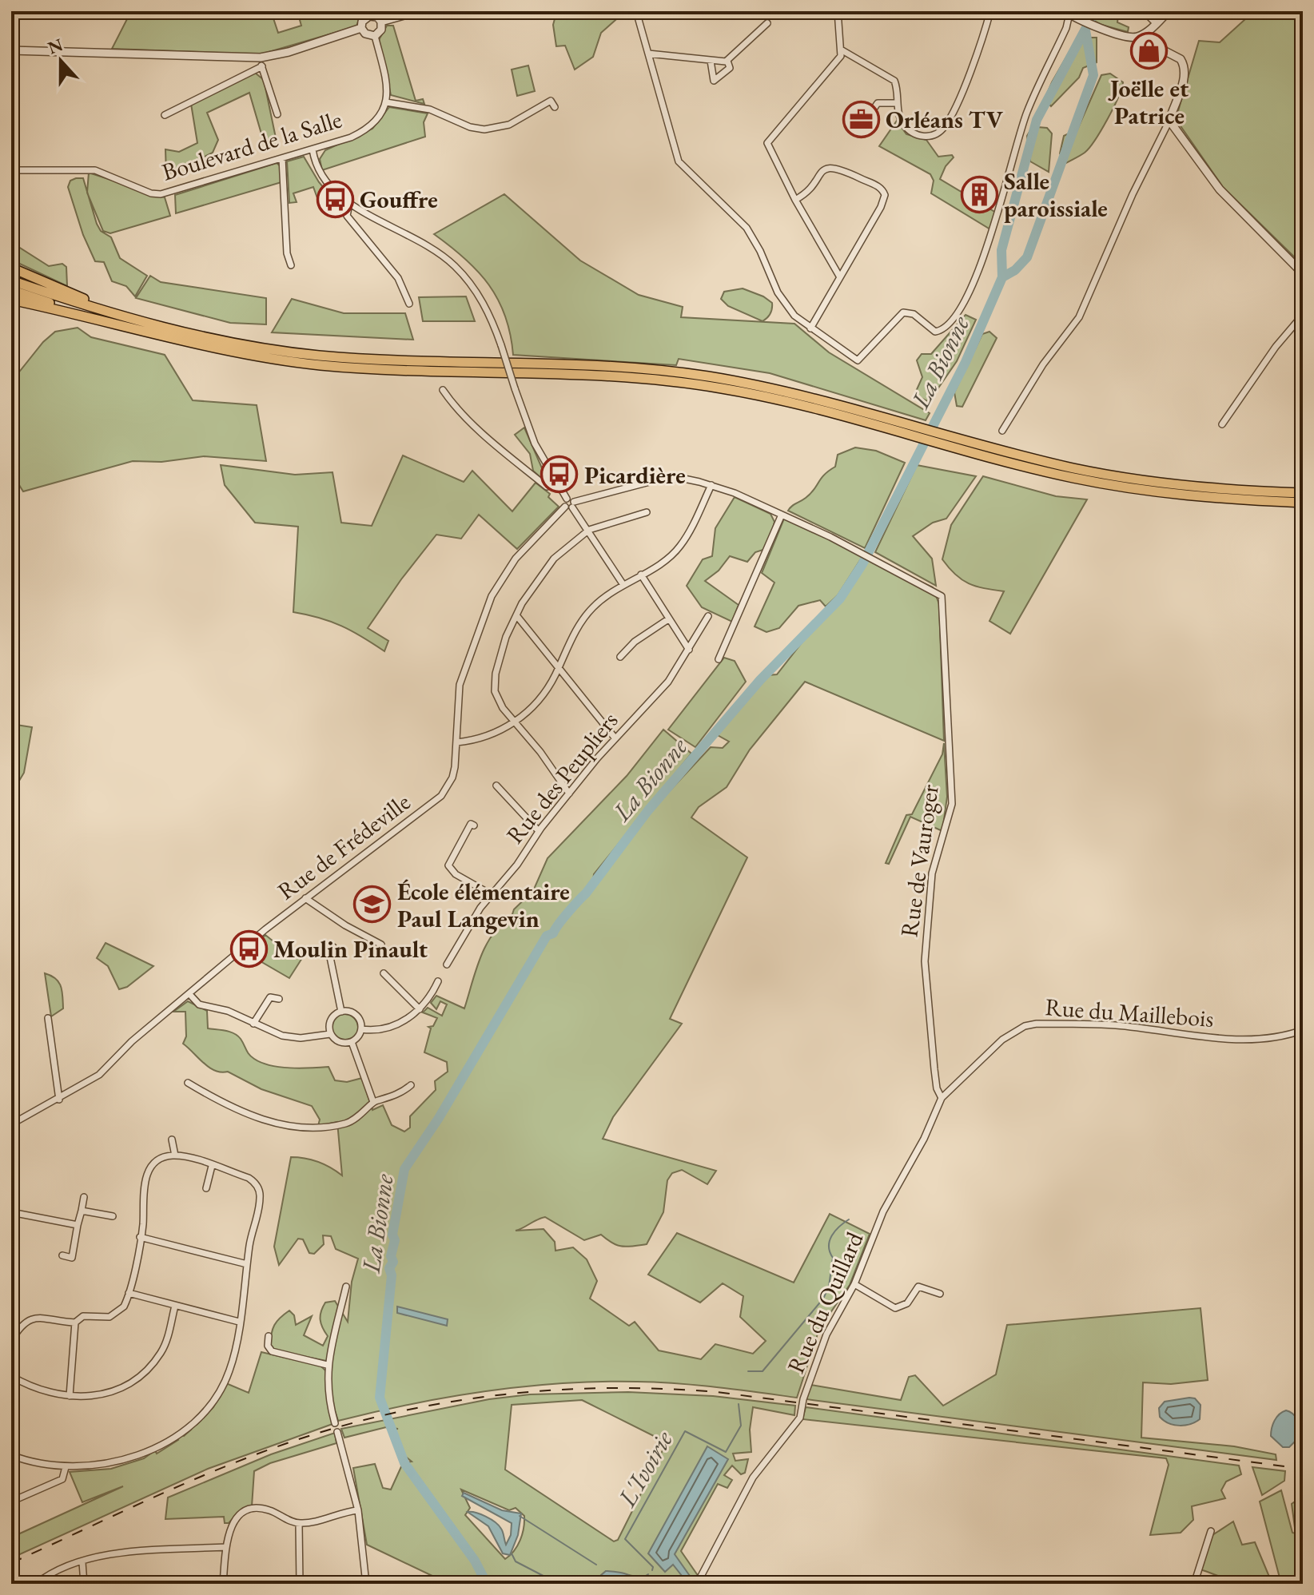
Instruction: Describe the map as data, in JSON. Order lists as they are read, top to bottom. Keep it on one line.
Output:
{"streets":{"street":["Boulevard de la Salle","Rue des Peupliers","Rue de Frédeville","Rue de Vauroger","Rue du Maillebois","Rue du Quillard"]},"crossings":[["Rue de Vauroger","Rue du Maillebois"],["Rue de Vauroger","Rue du Quillard"],["Rue du Maillebois","Rue du Quillard"]],"water":["La Bionne","L'Ivoirie"],"places":{"shop":["Joëlle et Patrice"],"office":["Orléans TV"],"building":["Salle paroissiale"],"bus stop":["Gouffre","Picardière","Moulin Pinault"],"school or university":["École élémentaire Paul Langevin"]},"north":"top"}
